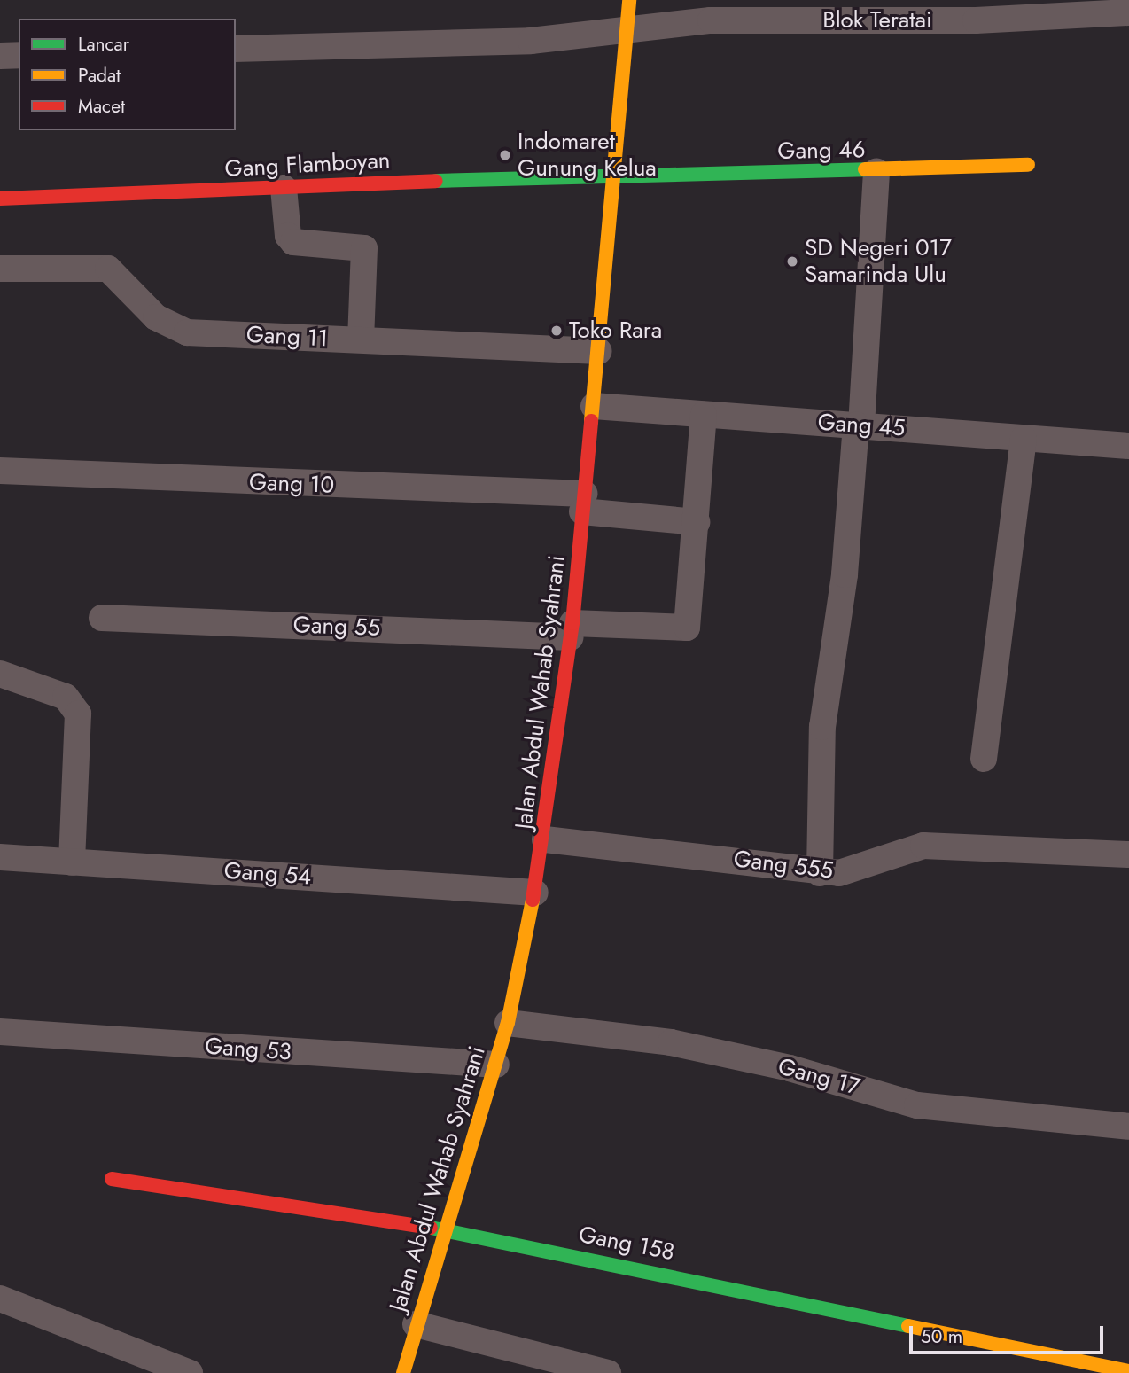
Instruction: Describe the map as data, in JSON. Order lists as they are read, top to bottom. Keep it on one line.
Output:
{"streets":{"main road":["Gang 46","Gang Flamboyan","Jalan Abdul Wahab Syahrani","Gang 158"],"street":["Blok Teratai","Gang 11","Gang 45","Gang 10","Gang 55","Gang 555","Gang 54","Gang 53","Gang 17"]},"crossings":[["Blok Teratai","Jalan Abdul Wahab Syahrani"],["Gang 46","Gang Flamboyan"],["Gang 46","Jalan Abdul Wahab Syahrani"],["Gang Flamboyan","Jalan Abdul Wahab Syahrani"],["Gang 11","Jalan Abdul Wahab Syahrani"],["Gang 45","Jalan Abdul Wahab Syahrani"],["Gang 10","Gang 55"],["Gang 10","Jalan Abdul Wahab Syahrani"],["Gang 55","Jalan Abdul Wahab Syahrani"],["Jalan Abdul Wahab Syahrani","Gang 555"],["Jalan Abdul Wahab Syahrani","Gang 54"],["Jalan Abdul Wahab Syahrani","Gang 53"],["Jalan Abdul Wahab Syahrani","Gang 17"],["Jalan Abdul Wahab Syahrani","Gang 158"]],"places":["Indomaret Gunung Kelua","SD Negeri 017 Samarinda Ulu","Toko Rara"],"legend":["Lancar","Padat","Macet"],"scale_bar":"50 m"}
